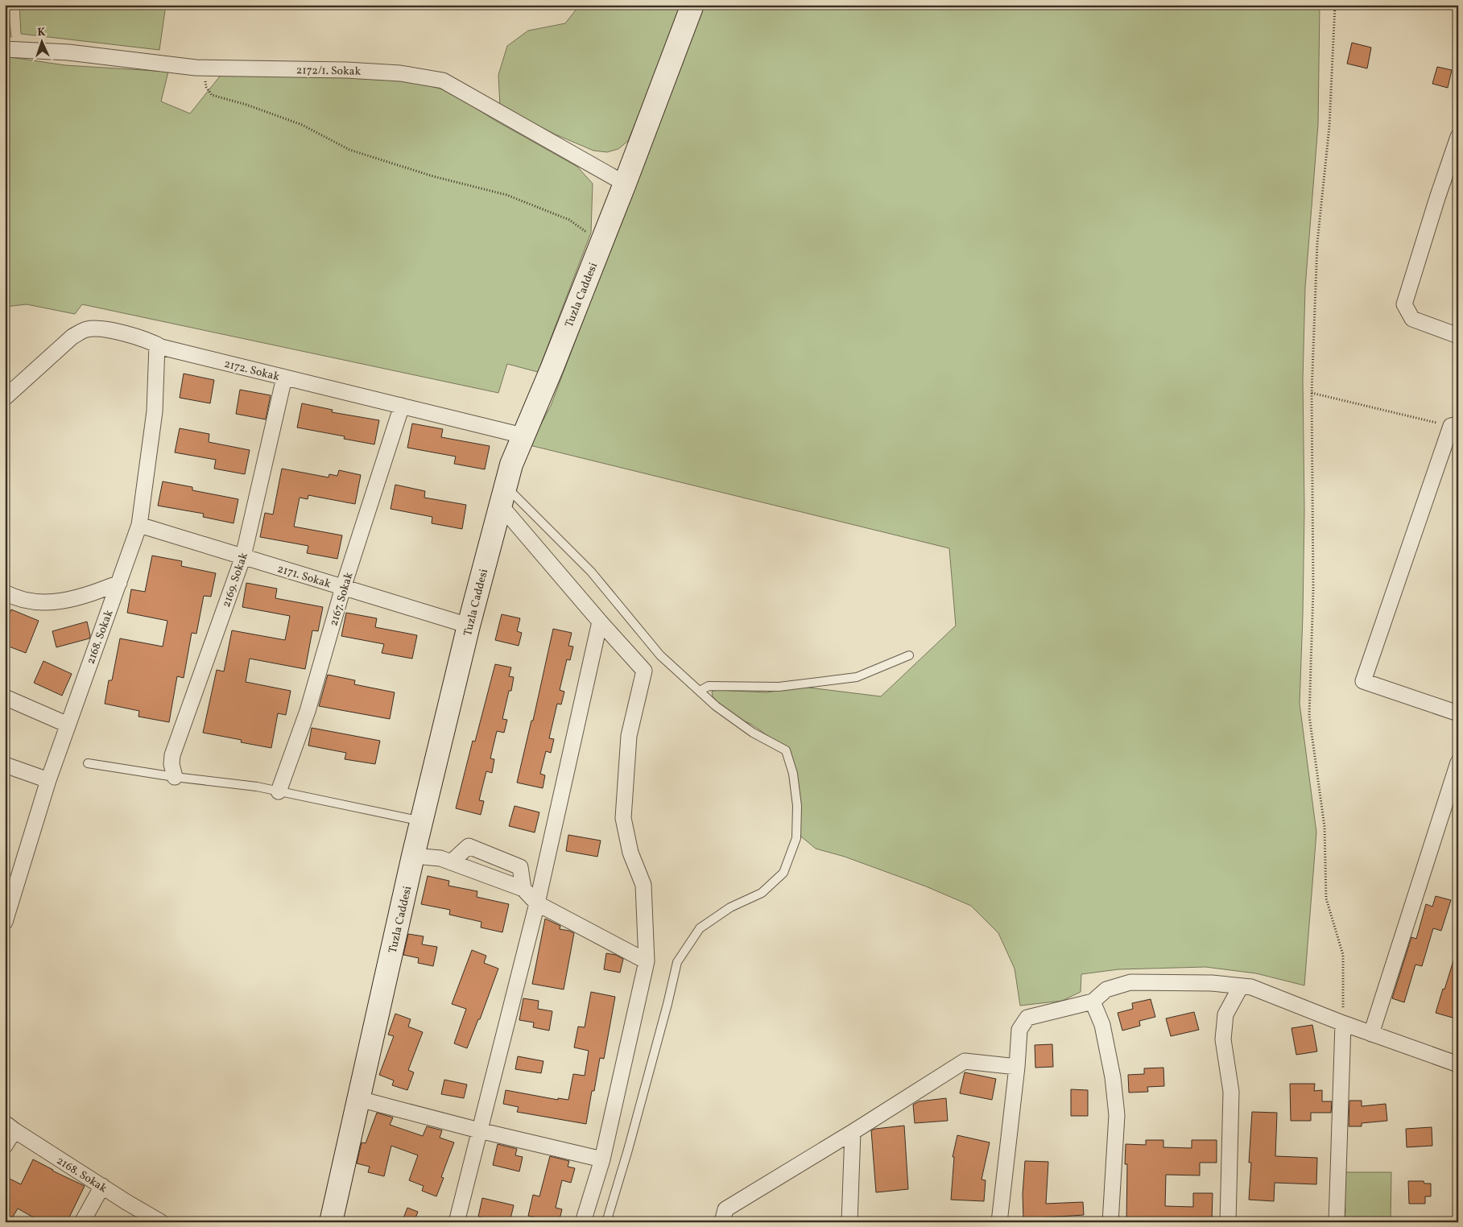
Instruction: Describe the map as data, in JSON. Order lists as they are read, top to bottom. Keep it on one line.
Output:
{"streets":{"main road":["Tuzla Caddesi"],"street":["2172/1. Sokak","2172. Sokak","2171. Sokak","2169. Sokak","2167. Sokak","2168. Sokak"]},"crossings":[["2172/1. Sokak","Tuzla Caddesi"],["Tuzla Caddesi","2172. Sokak"],["Tuzla Caddesi","2171. Sokak"],["2172. Sokak","2169. Sokak"],["2172. Sokak","2167. Sokak"],["2172. Sokak","2168. Sokak"],["2171. Sokak","2169. Sokak"],["2171. Sokak","2167. Sokak"],["2171. Sokak","2168. Sokak"]],"north":"top"}
